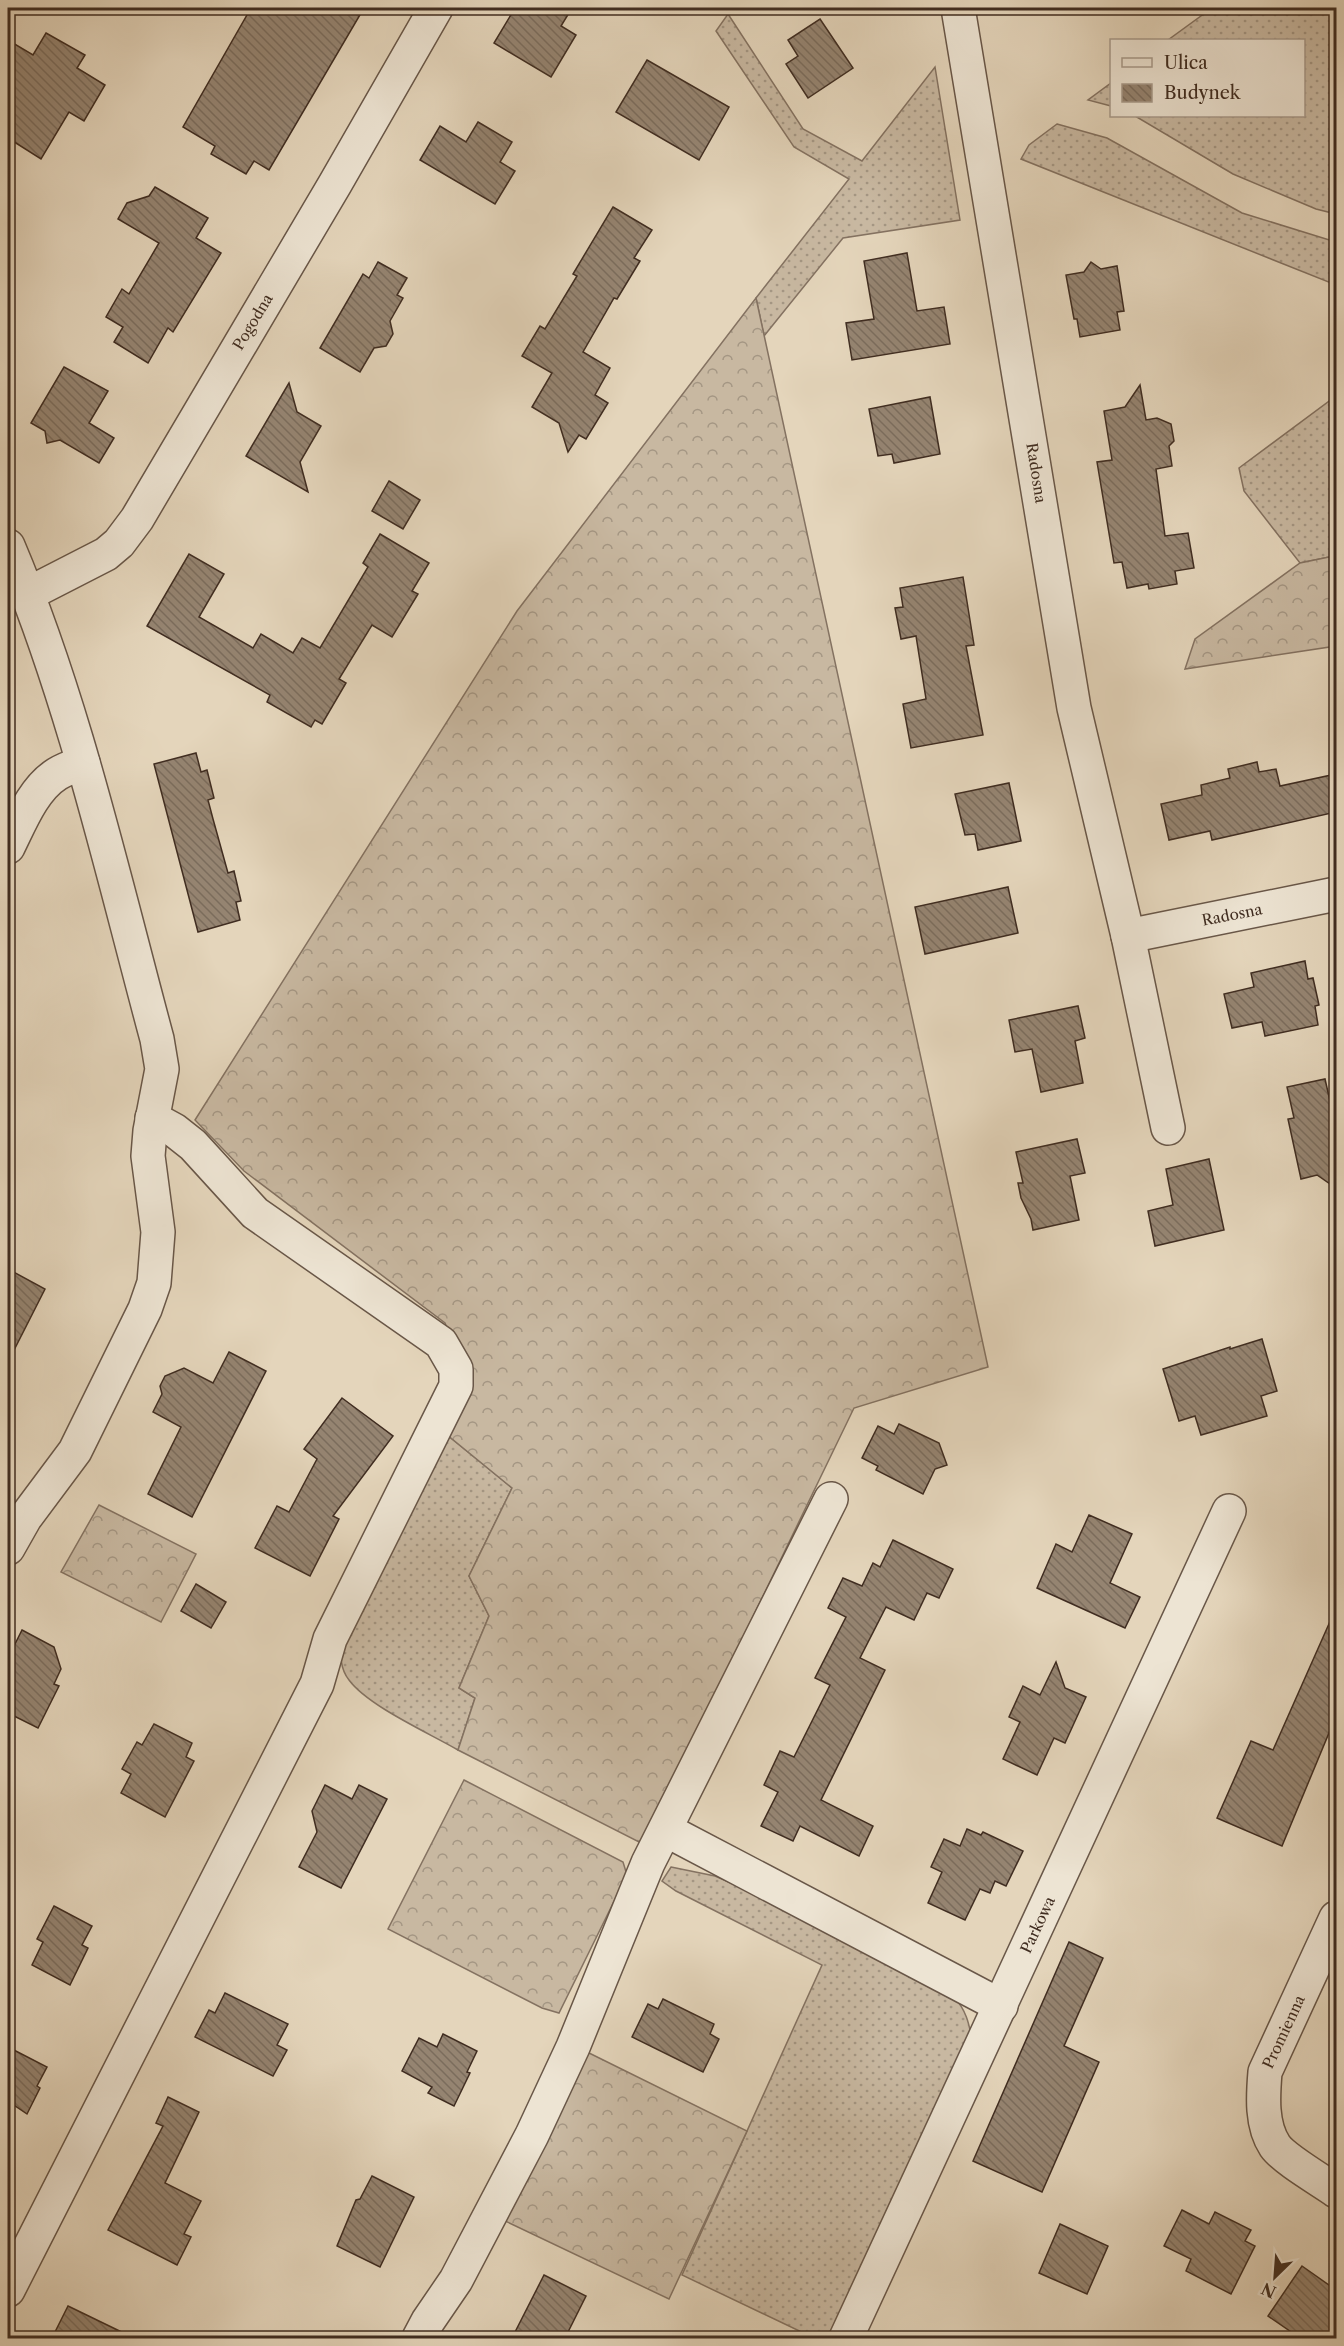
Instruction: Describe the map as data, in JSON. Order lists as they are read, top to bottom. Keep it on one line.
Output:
{"streets":{"street":["Pogodna","Radosna","Parkowa","Promienna"]},"legend":["Ulica","Budynek"],"north":"bottom left"}
